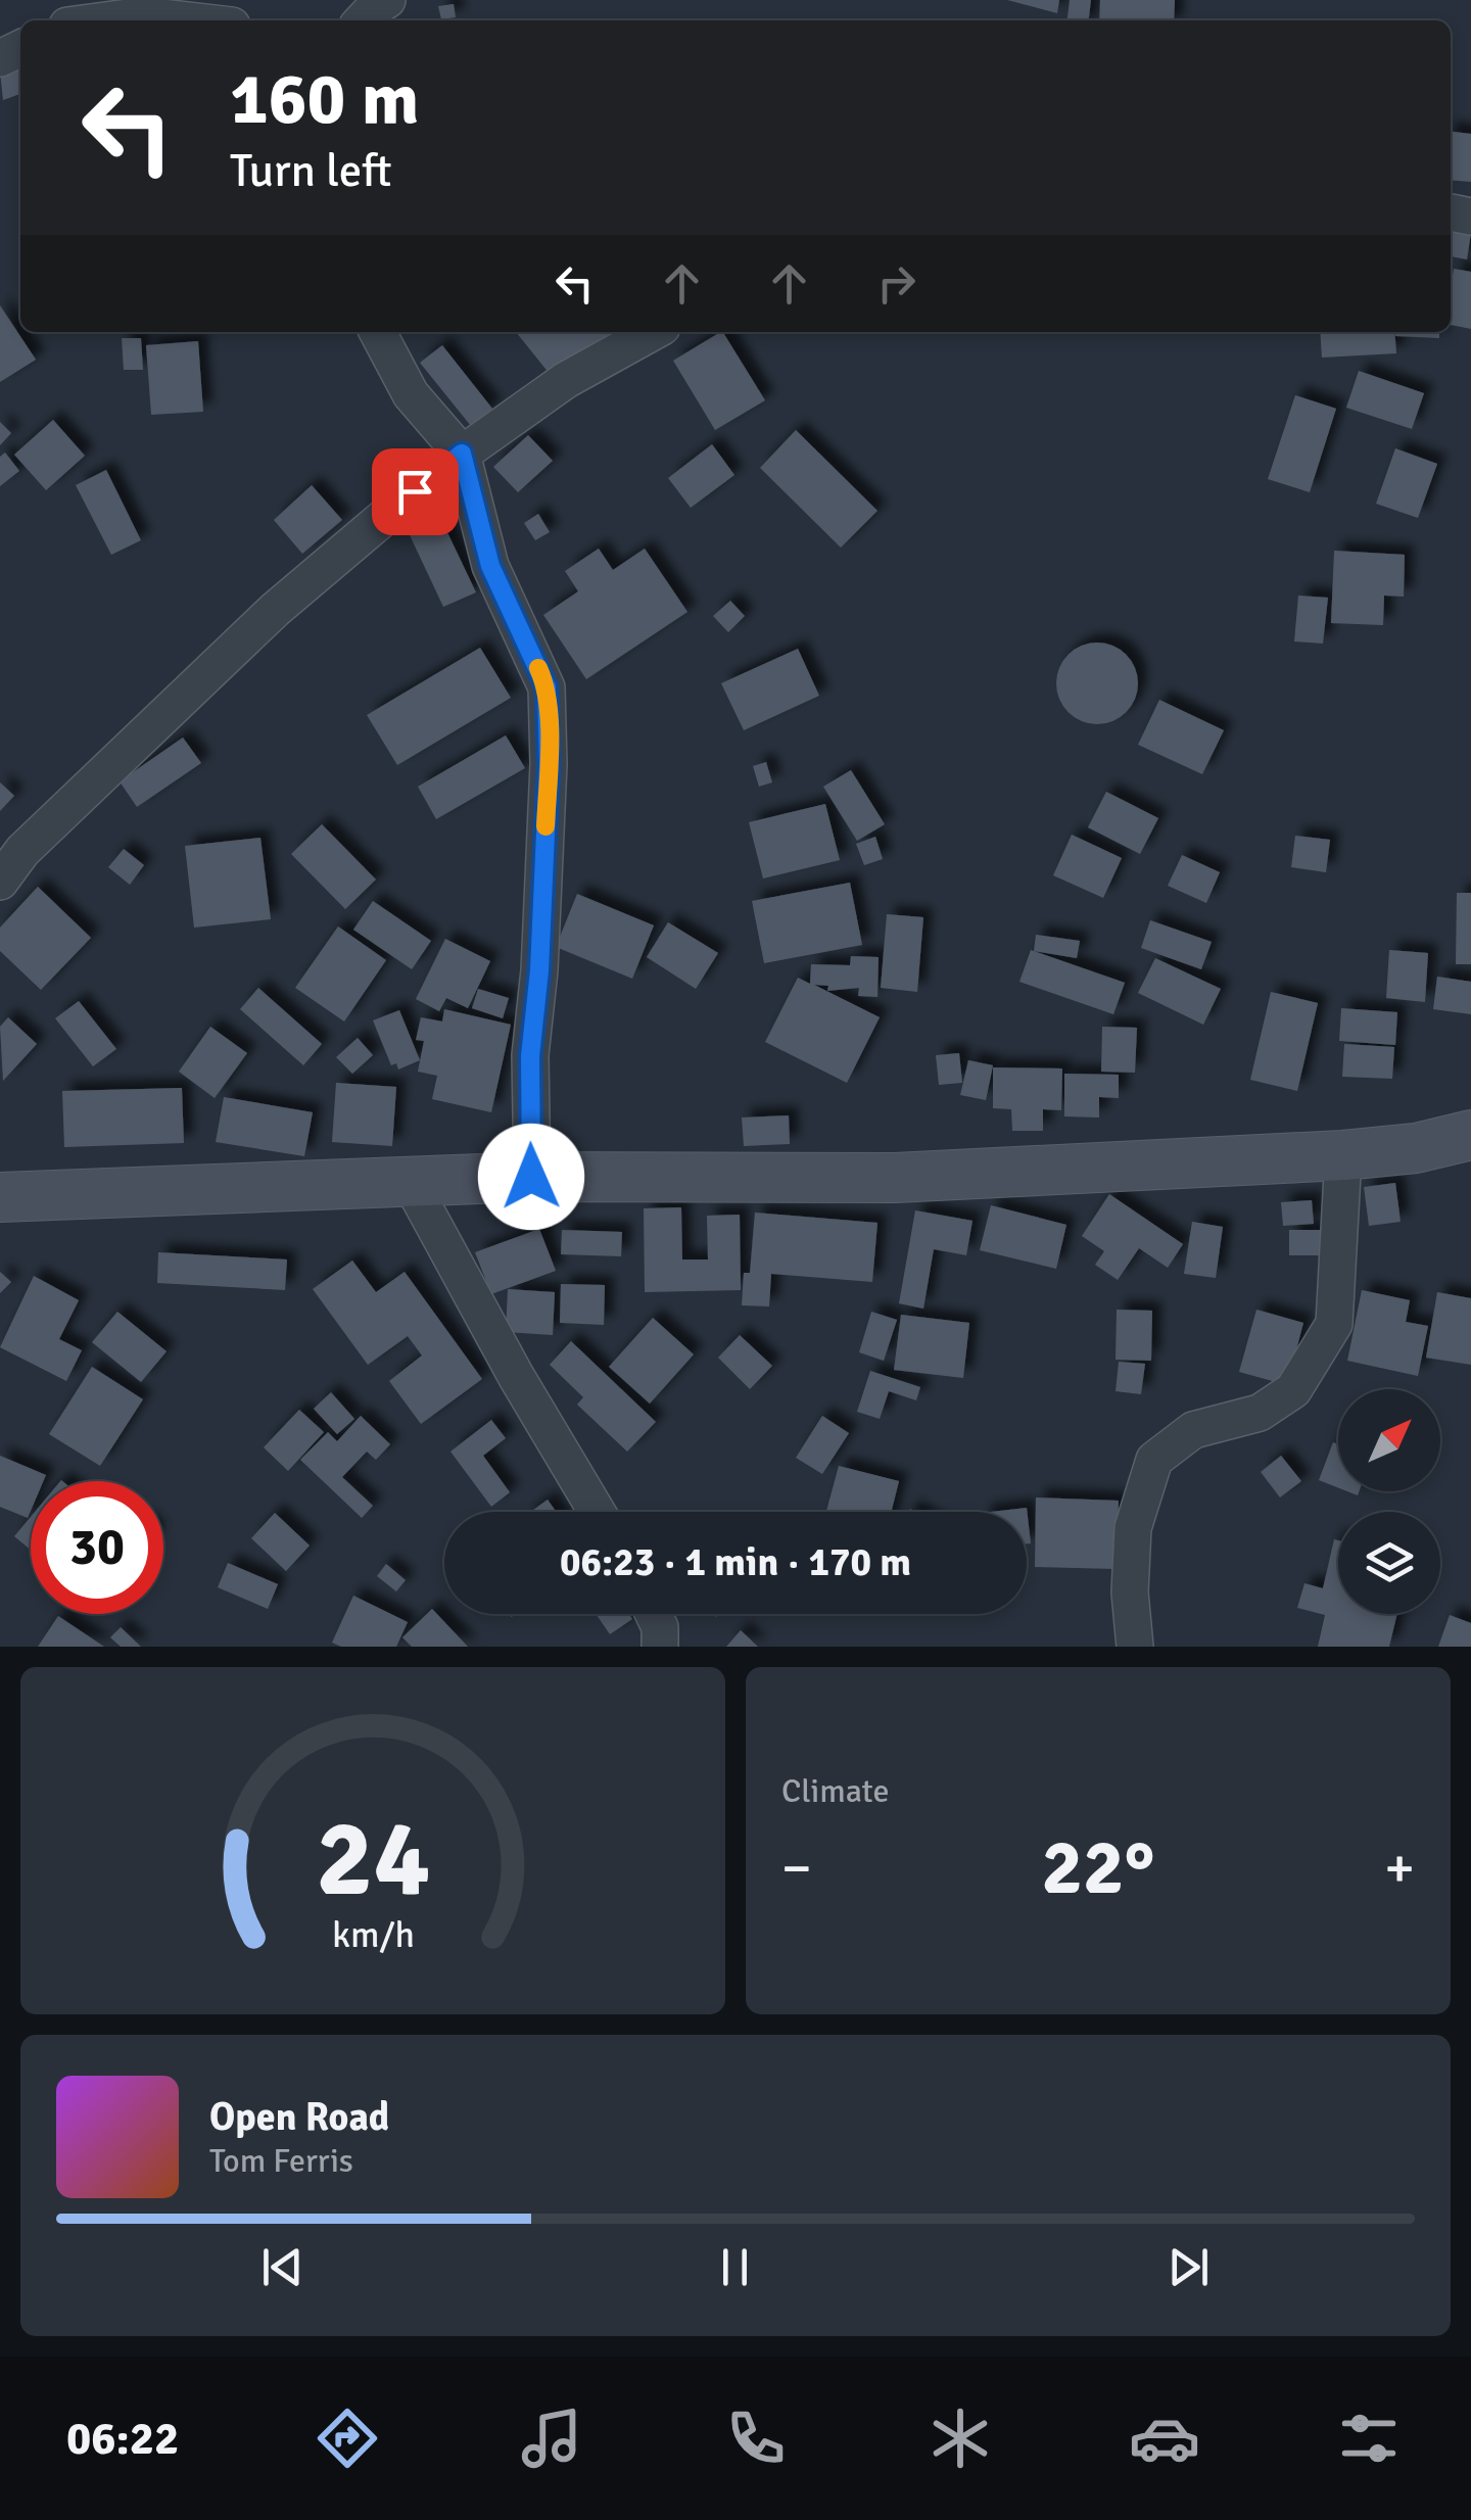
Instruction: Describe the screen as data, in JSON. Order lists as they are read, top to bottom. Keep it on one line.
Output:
{"north":"top right","page":{"turn":["160 m","Turn left"],"limit":"30","trip":"06:23 · 1 min · 170 m","tile":"Climate","heat":["−","22°","+"],"song":["Open Road","Tom Ferris"],"tabs":"06:22","gauge":["24","km/h"]}}
